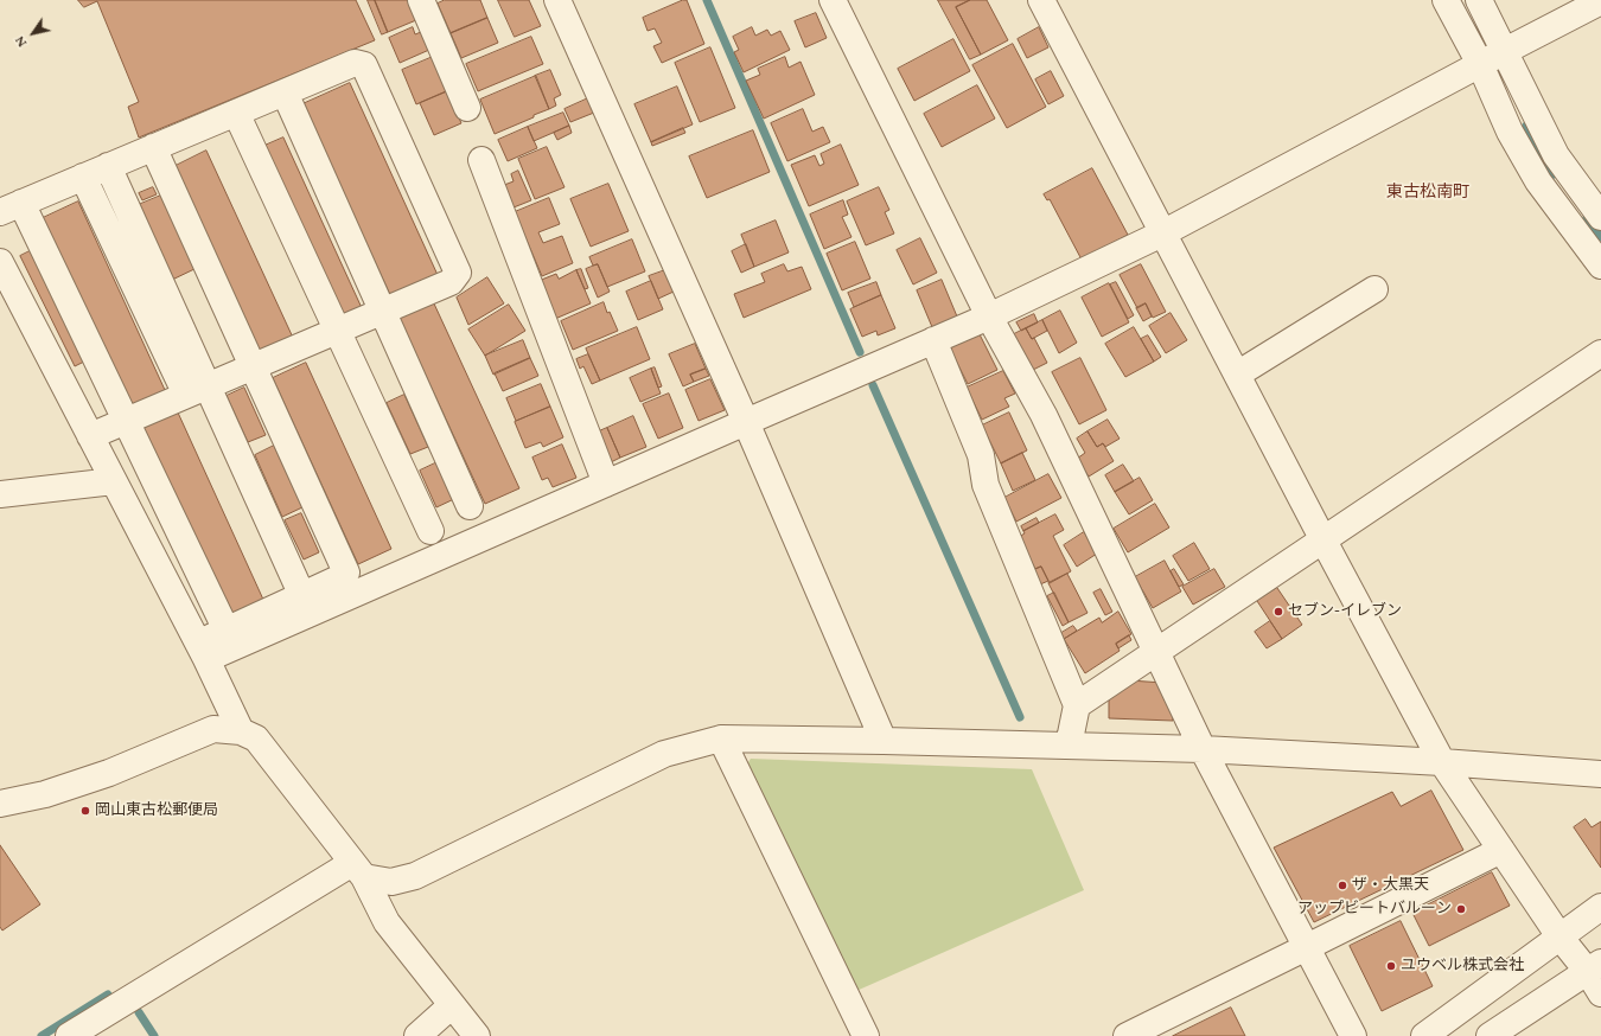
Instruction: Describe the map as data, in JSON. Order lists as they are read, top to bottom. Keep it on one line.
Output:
{"districts":["東古松南町"],"places":["セブン-イレブン","岡山東古松郵便局","ザ・大黒天","アップビートバルーン","ユウベル株式会社"],"north":"bottom left"}
